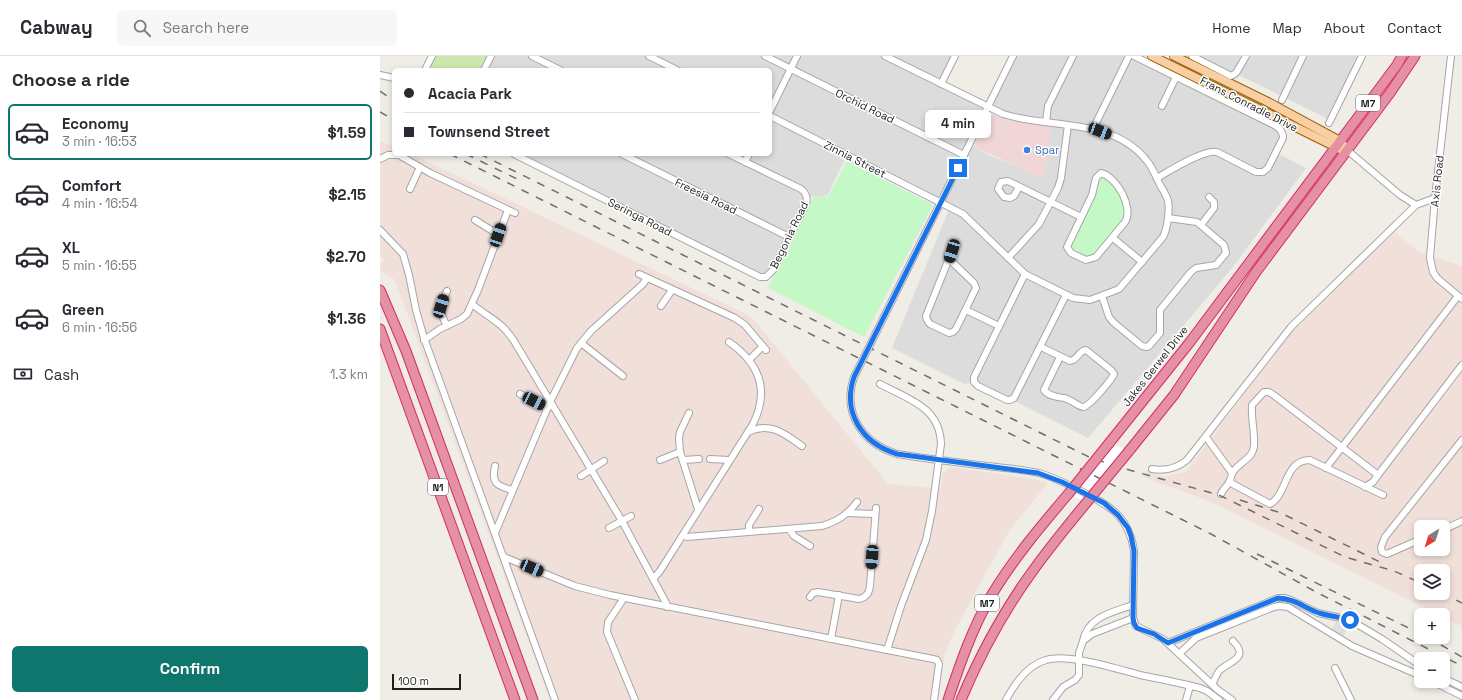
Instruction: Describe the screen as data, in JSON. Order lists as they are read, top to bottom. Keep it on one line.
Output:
{"streets":{"highway":["M7","Jakes Gerwel Drive","N1"],"main road":["Frans Conradie Drive"],"street":["Orchid Road","Zinnia Street","Axis Road","Freesia Road","Seringa Road","Begonia Road"]},"crossings":[["M7","Frans Conradie Drive"],["Frans Conradie Drive","Jakes Gerwel Drive"],["Freesia Road","Begonia Road"],["Seringa Road","Begonia Road"]],"places":["Spar"],"scale_bar":"100 m","north":"bottom left","page":{"header":"Cabway","search":"Search here","nav":["Home","Map","About","Contact"],"heading":"Choose a ride","banner":["Acacia Park","Townsend Street"],"list":[{"name":"Economy","note":"3 min · 16:53","value":"$1.59"},{"name":"Comfort","note":"4 min · 16:54","value":"$2.15"},{"name":"XL","note":"5 min · 16:55","value":"$2.70"},{"name":"Green","note":"6 min · 16:56","value":"$1.36"}],"bubble":"4 min","pay":["Cash","1.3 km"],"map_buttons":["+","−"],"buttons":"Confirm","scale":"100 m"}}
